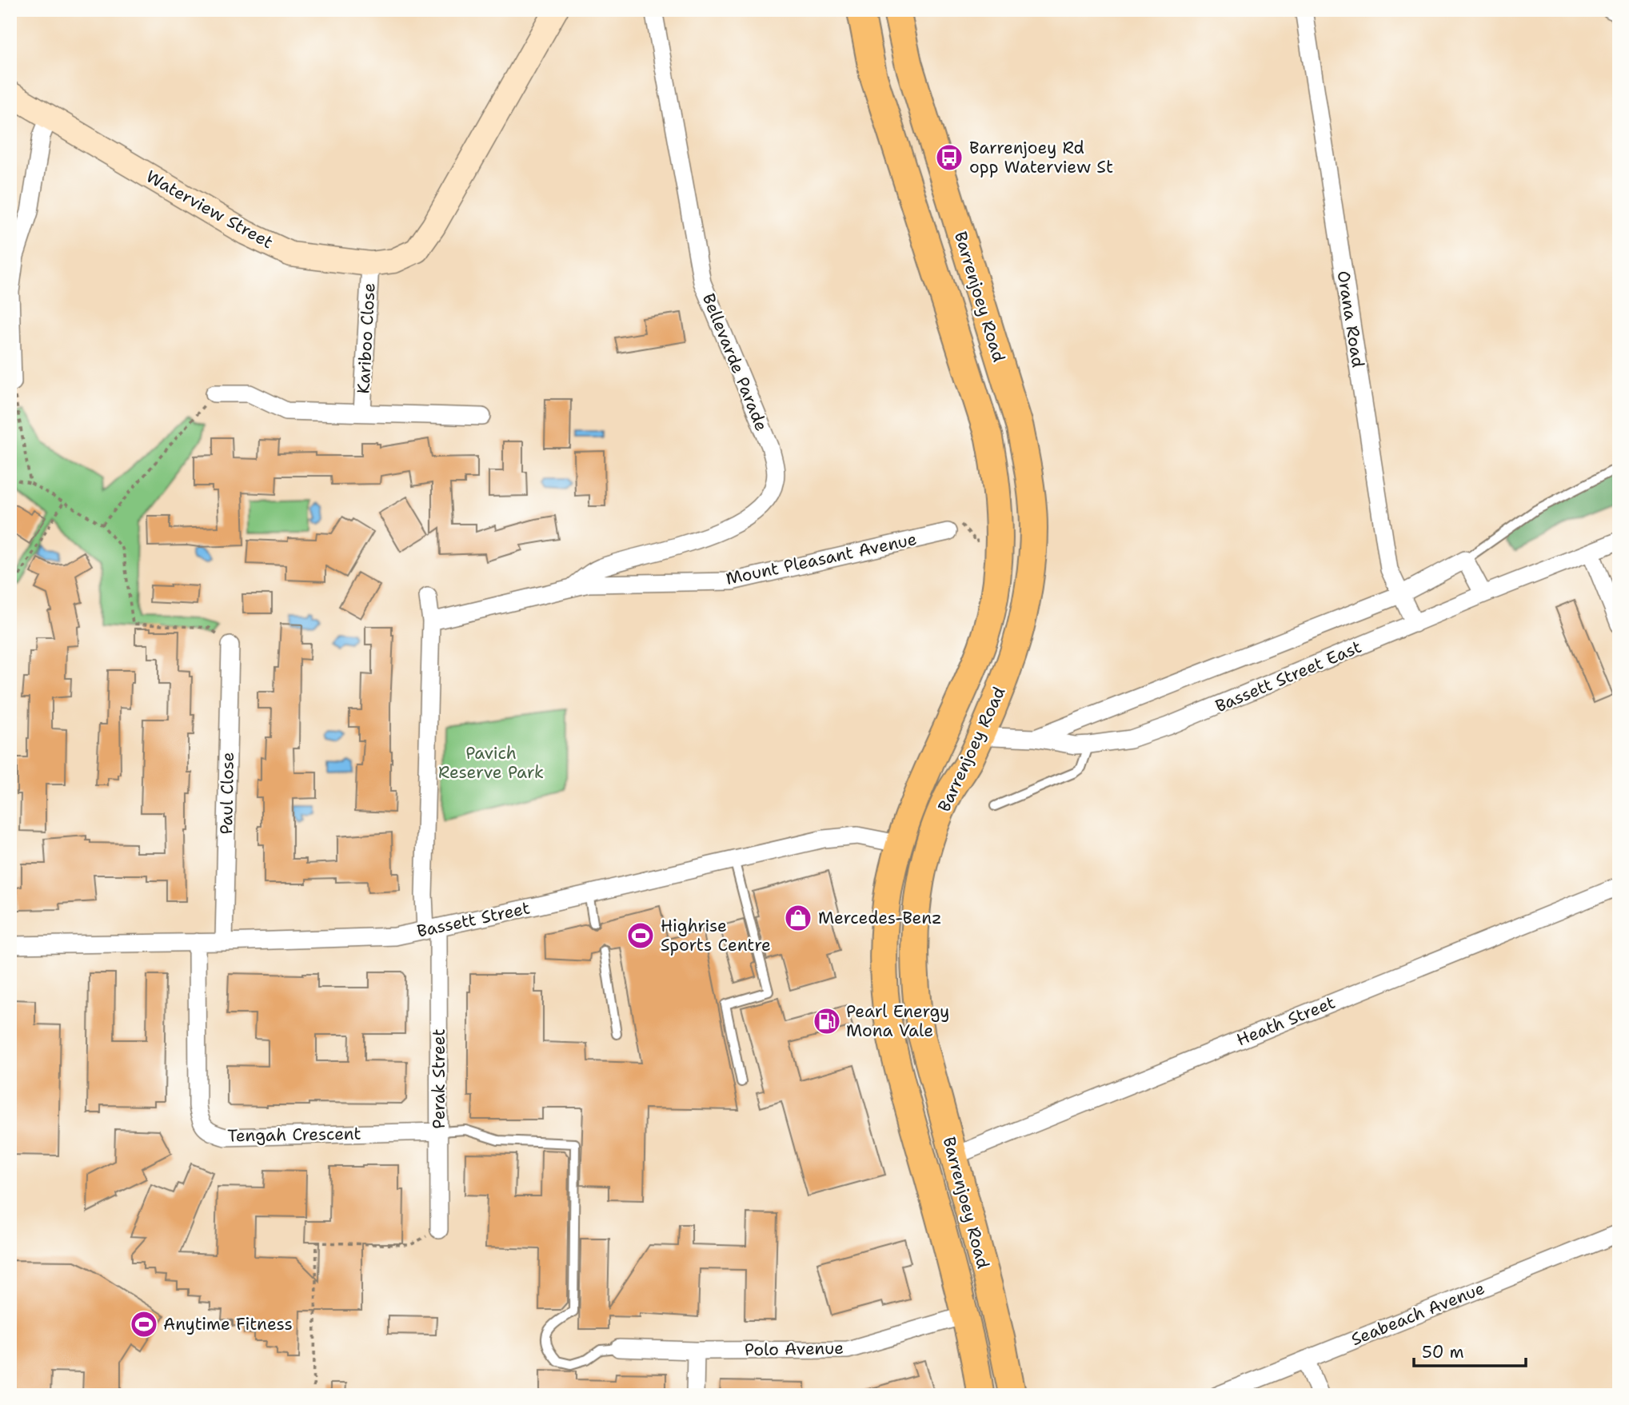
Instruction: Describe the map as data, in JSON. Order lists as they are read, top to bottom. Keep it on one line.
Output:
{"streets":{"main road":["Barrenjoey Road","Bassett Street East","Bassett Street"],"street":["Waterview Street","Orana Road","Kariboo Close","Bellevarde Parade","Mount Pleasant Avenue","Paul Close","Heath Street","Perak Street","Tengah Crescent","Seabeach Avenue","Polo Avenue"]},"crossings":[["Waterview Street","Kariboo Close"],["Barrenjoey Road","Bassett Street East"],["Barrenjoey Road","Bassett Street"],["Barrenjoey Road","Heath Street"],["Barrenjoey Road","Polo Avenue"],["Orana Road","Bassett Street East"],["Bellevarde Parade","Mount Pleasant Avenue"],["Mount Pleasant Avenue","Perak Street"],["Paul Close","Bassett Street"],["Bassett Street","Perak Street"],["Bassett Street","Tengah Crescent"],["Perak Street","Tengah Crescent"]],"parks":["Pavich Reserve Park"],"places":{"bus stop":["Barrenjoey Rd opp Waterview St"],"shop":["Mercedes-Benz"],"sports":["Highrise Sports Centre","Anytime Fitness"],"fuel station":["Pearl Energy Mona Vale"]},"scale_bar":"50 m"}
